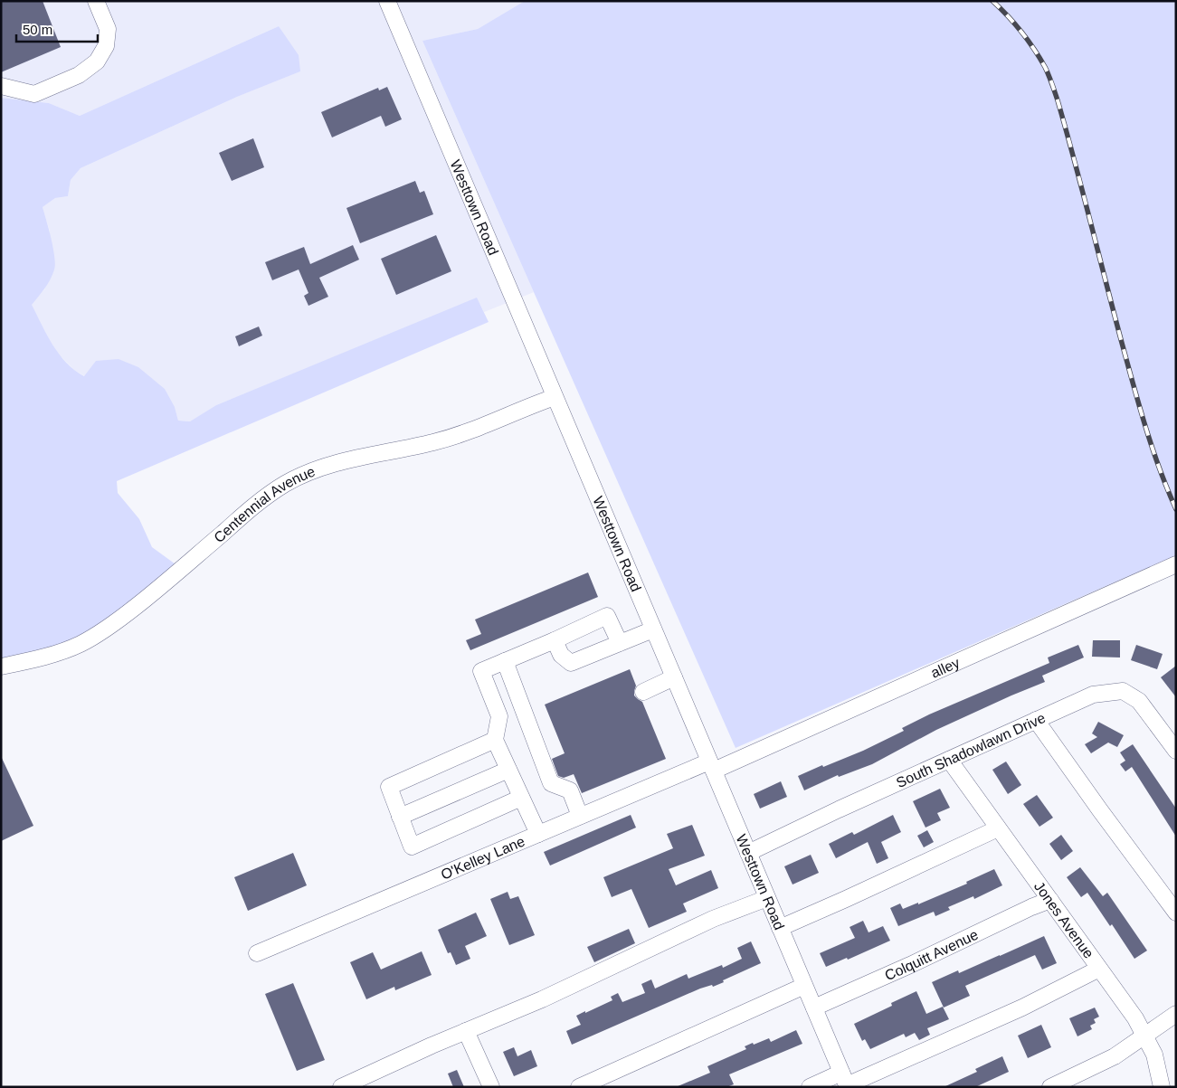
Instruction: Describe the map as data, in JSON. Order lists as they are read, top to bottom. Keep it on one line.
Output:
{"streets":{"street":["Westtown Road","Centennial Avenue","alley","South Shadowlawn Drive","O'Kelley Lane","Jones Avenue","Colquitt Avenue"]},"crossings":[["Westtown Road","Centennial Avenue"],["Westtown Road","alley"],["Westtown Road","South Shadowlawn Drive"],["Westtown Road","O'Kelley Lane"],["Westtown Road","Colquitt Avenue"],["alley","O'Kelley Lane"],["South Shadowlawn Drive","Jones Avenue"],["Jones Avenue","Colquitt Avenue"]],"scale_bar":"50 m"}
